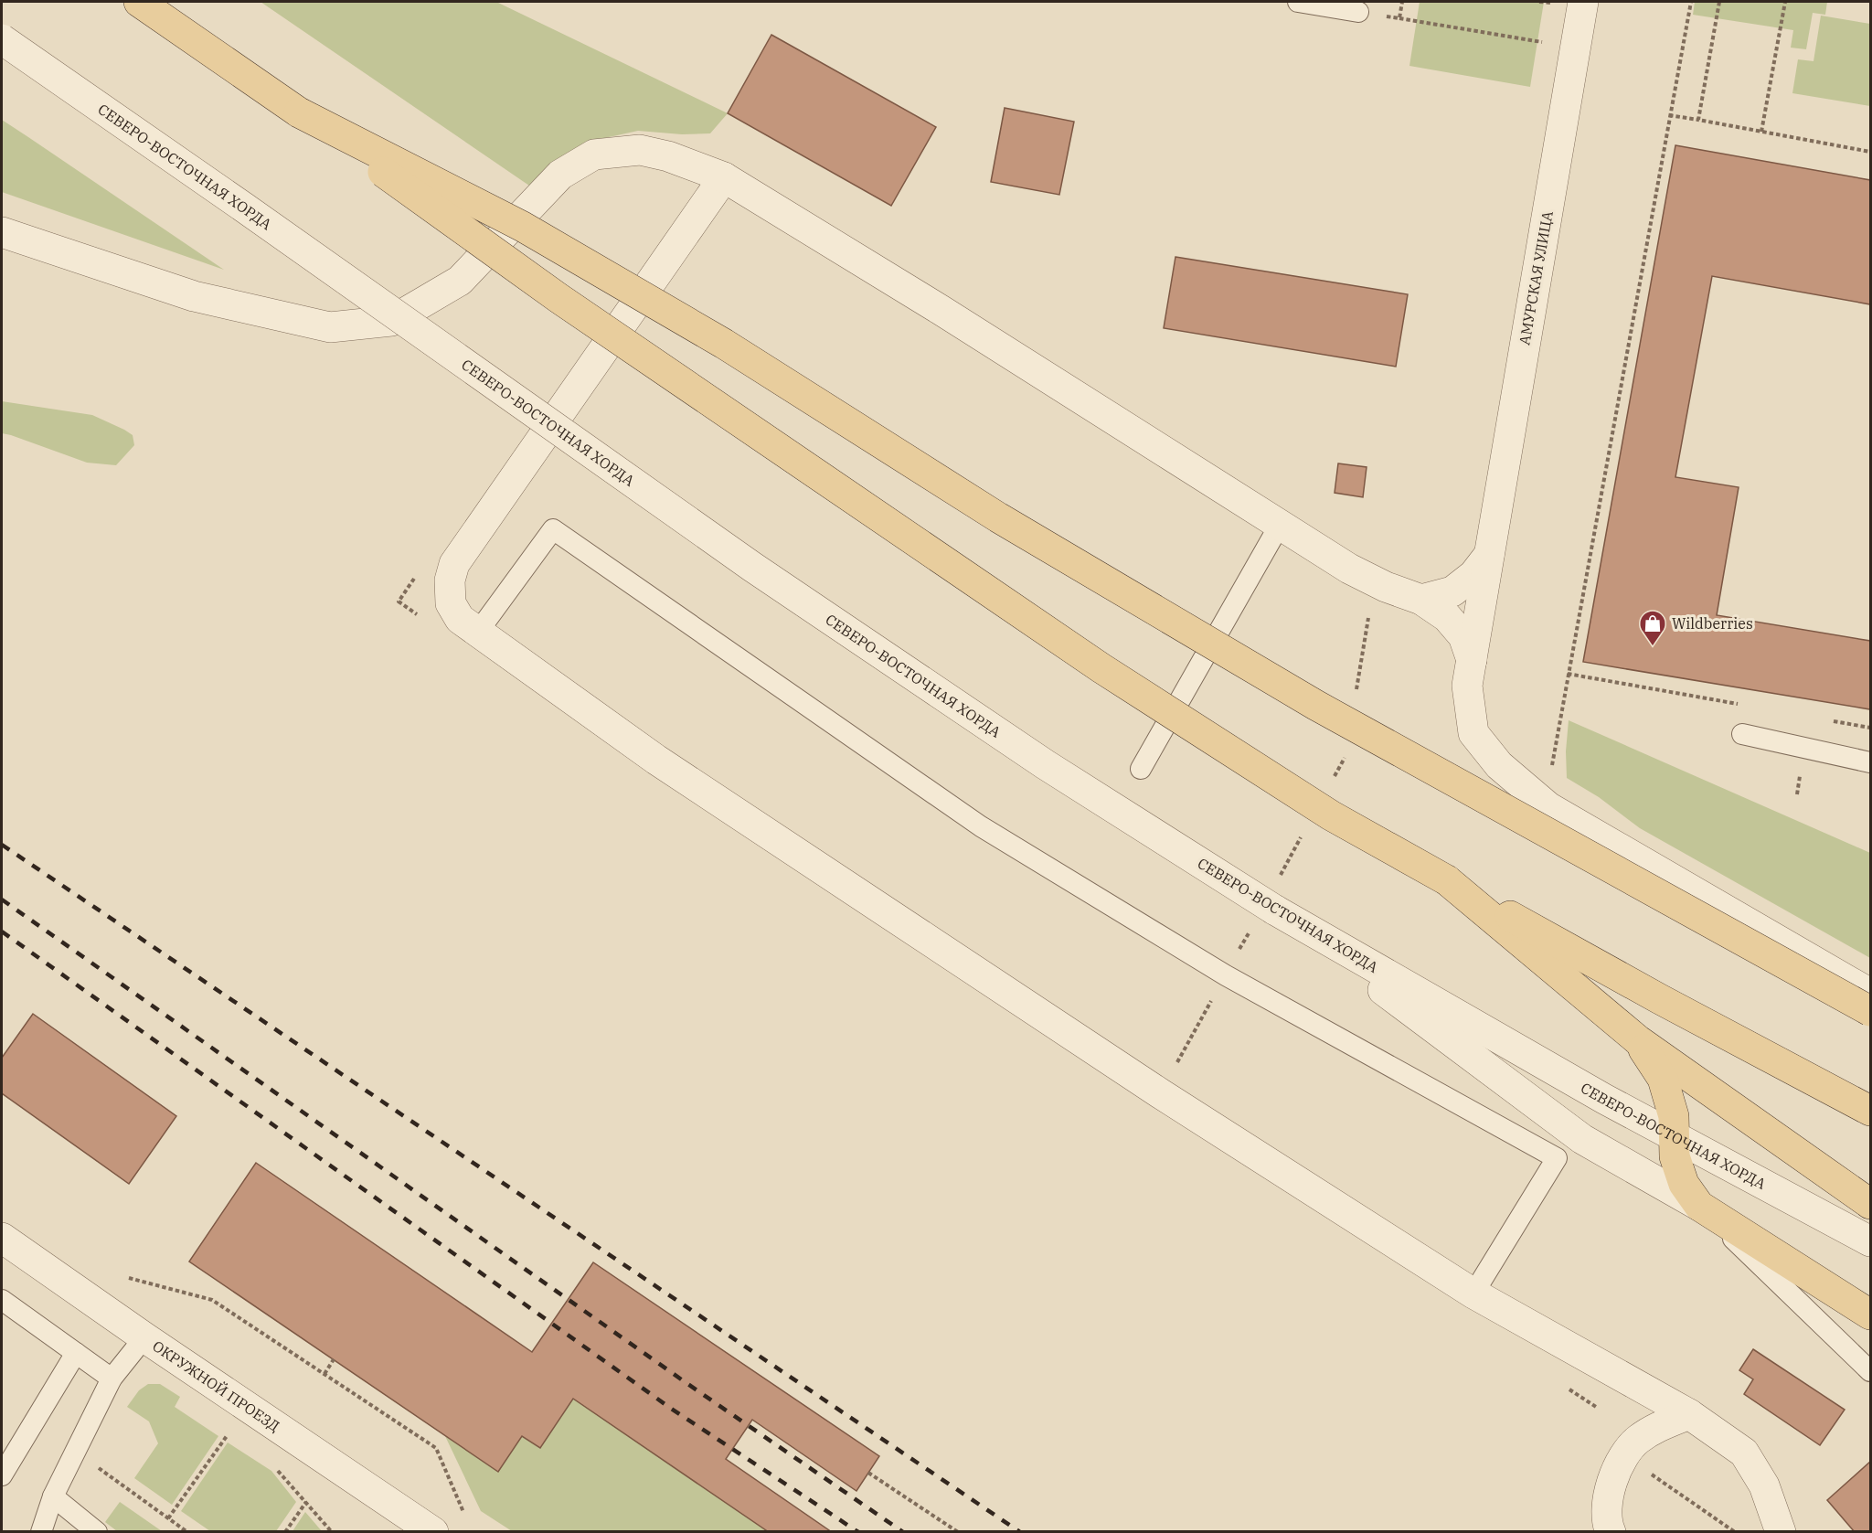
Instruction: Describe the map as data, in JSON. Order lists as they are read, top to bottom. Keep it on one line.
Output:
{"streets":{"street":["СЕВЕРО-ВОСТОЧНАЯ ХОРДА","АМУРСКАЯ УЛИЦА","ОКРУЖНОЙ ПРОЕЗД"]},"places":{"shop":["Wildberries"]}}
